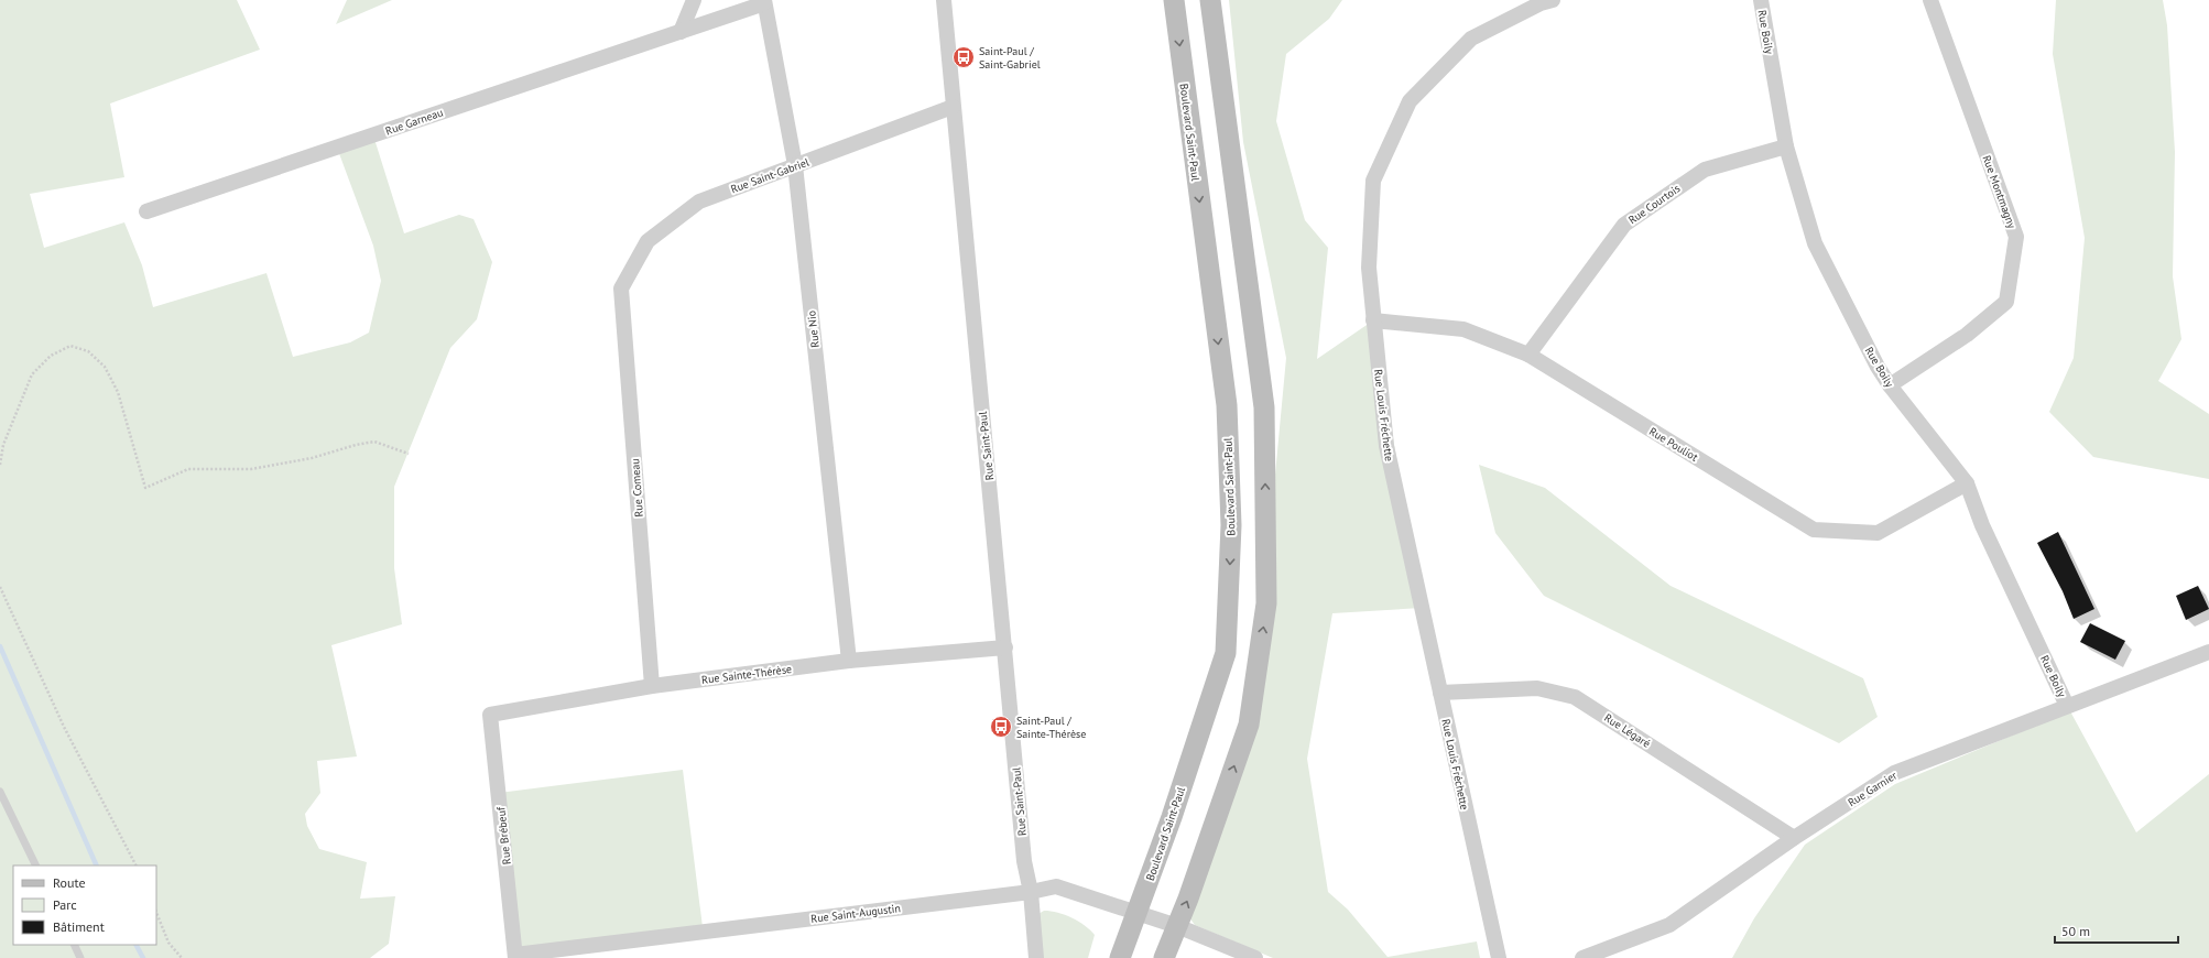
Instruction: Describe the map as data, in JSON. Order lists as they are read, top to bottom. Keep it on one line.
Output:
{"streets":{"main road":["Boulevard Saint-Paul"],"street":["Rue Boily","Rue Garneau","Rue Saint-Gabriel","Rue Montmagny","Rue Courtois","Rue Nio","Rue Louis Fréchette","Rue Pouliot","Rue Saint-Paul","Rue Comeau","Rue Sainte-Thérèse","Rue Légaré","Rue Garnier","Rue Brébeuf","Rue Saint-Augustin"]},"crossings":[["Rue Boily","Rue Montmagny"],["Rue Boily","Rue Courtois"],["Rue Boily","Rue Pouliot"],["Rue Boily","Rue Garnier"],["Rue Garneau","Rue Nio"],["Boulevard Saint-Paul","Rue Saint-Augustin"],["Rue Saint-Gabriel","Rue Nio"],["Rue Saint-Gabriel","Rue Saint-Paul"],["Rue Saint-Gabriel","Rue Comeau"],["Rue Courtois","Rue Pouliot"],["Rue Nio","Rue Sainte-Thérèse"],["Rue Louis Fréchette","Rue Pouliot"],["Rue Louis Fréchette","Rue Légaré"],["Rue Saint-Paul","Rue Sainte-Thérèse"],["Rue Saint-Paul","Rue Saint-Augustin"],["Rue Comeau","Rue Sainte-Thérèse"],["Rue Sainte-Thérèse","Rue Brébeuf"],["Rue Légaré","Rue Garnier"],["Rue Brébeuf","Rue Saint-Augustin"]],"places":{"bus stop":["Saint-Paul / Saint-Gabriel","Saint-Paul / Sainte-Thérèse"]},"legend":["Route","Parc","Bâtiment"],"scale_bar":"50 m"}
